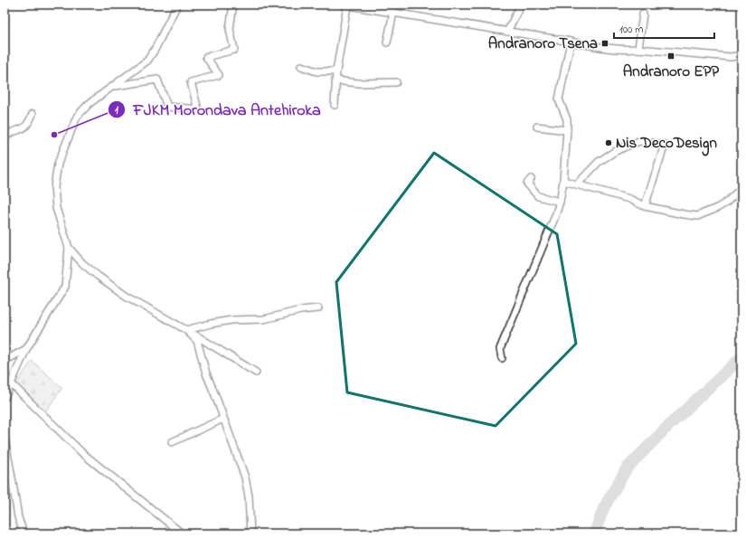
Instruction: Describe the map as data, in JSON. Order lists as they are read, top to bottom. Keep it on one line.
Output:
{"places":{"transit":["Andranoro Tsena","Andranoro EPP"],"other":["FJKM Morondava Antehiroka","Nis DecoDesign"]},"scale_bar":"100 m"}
